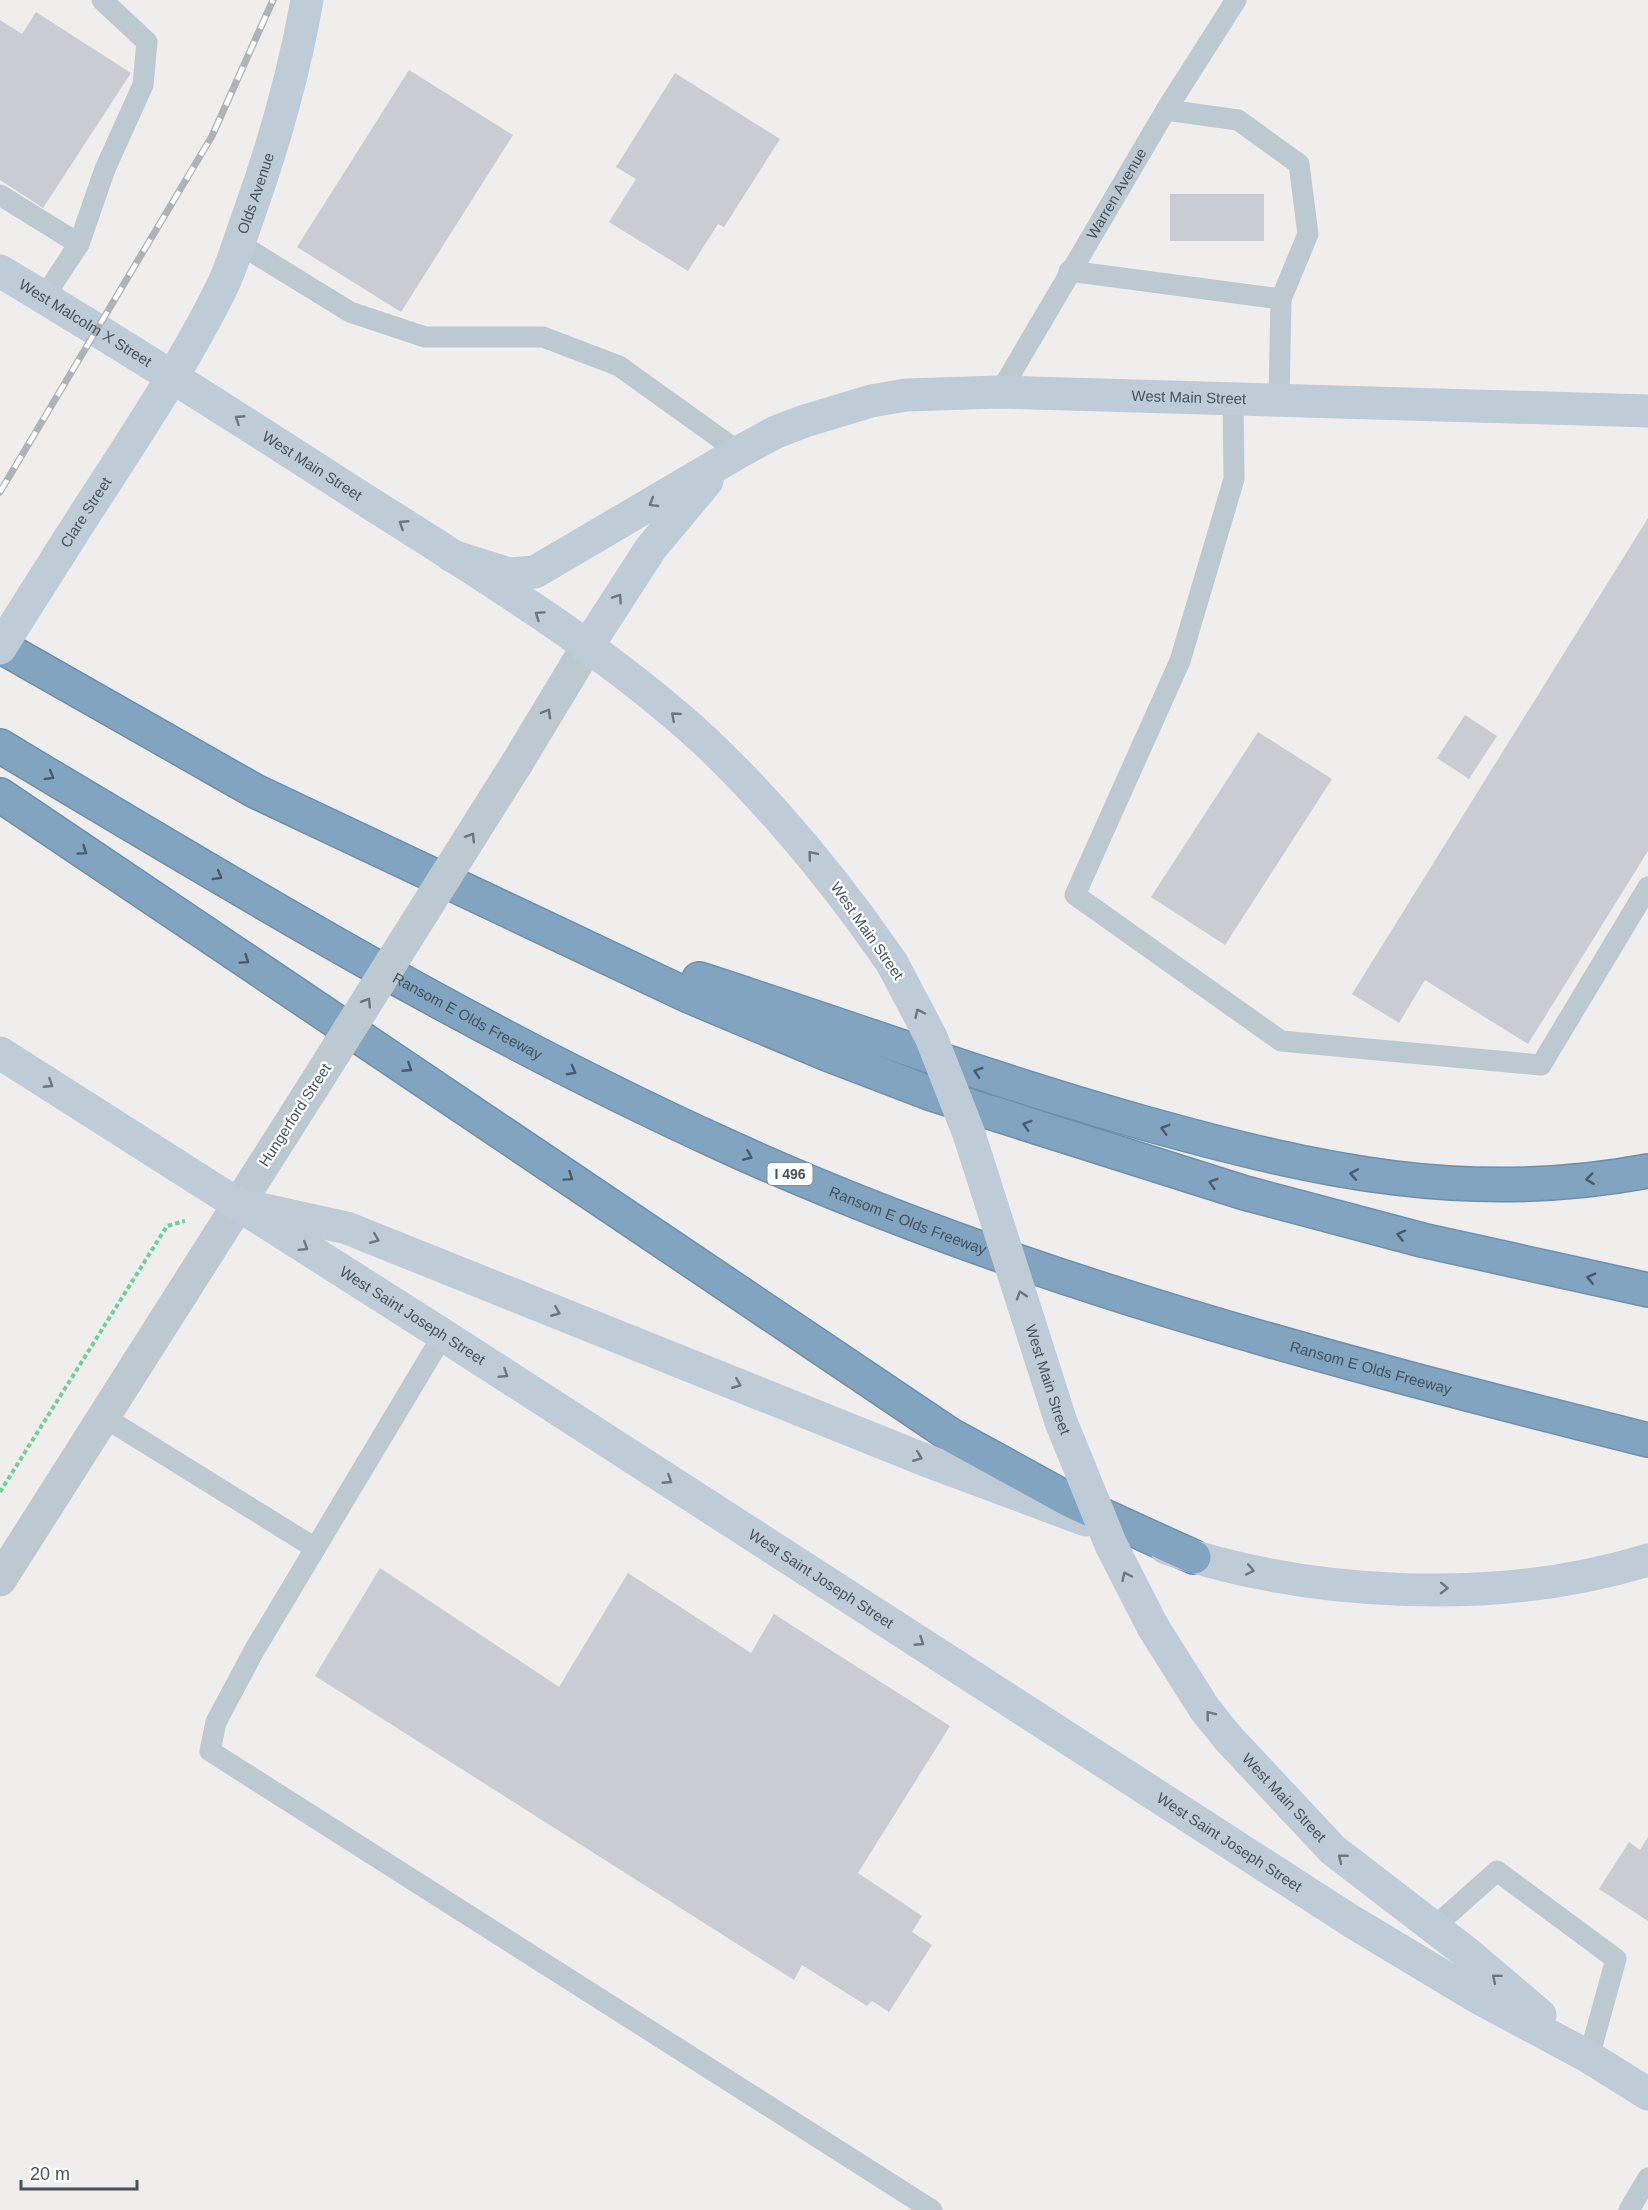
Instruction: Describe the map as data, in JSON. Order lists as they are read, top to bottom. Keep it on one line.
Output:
{"streets":{"highway":["Ransom E Olds Freeway","I 496"],"street":["Olds Avenue","West Malcolm X Street","West Main Street","Clare Street","Hungerford Street","West Saint Joseph Street"],"lane":["Warren Avenue"]},"crossings":[["Olds Avenue","West Malcolm X Street"],["Olds Avenue","West Main Street"],["Olds Avenue","Clare Street"],["Warren Avenue","West Main Street"],["West Malcolm X Street","West Main Street"],["West Malcolm X Street","Clare Street"],["West Main Street","Clare Street"],["West Main Street","Hungerford Street"],["West Main Street","West Saint Joseph Street"],["Hungerford Street","West Saint Joseph Street"]],"one_way":["West Main Street","Hungerford Street"],"scale_bar":"20 m"}
